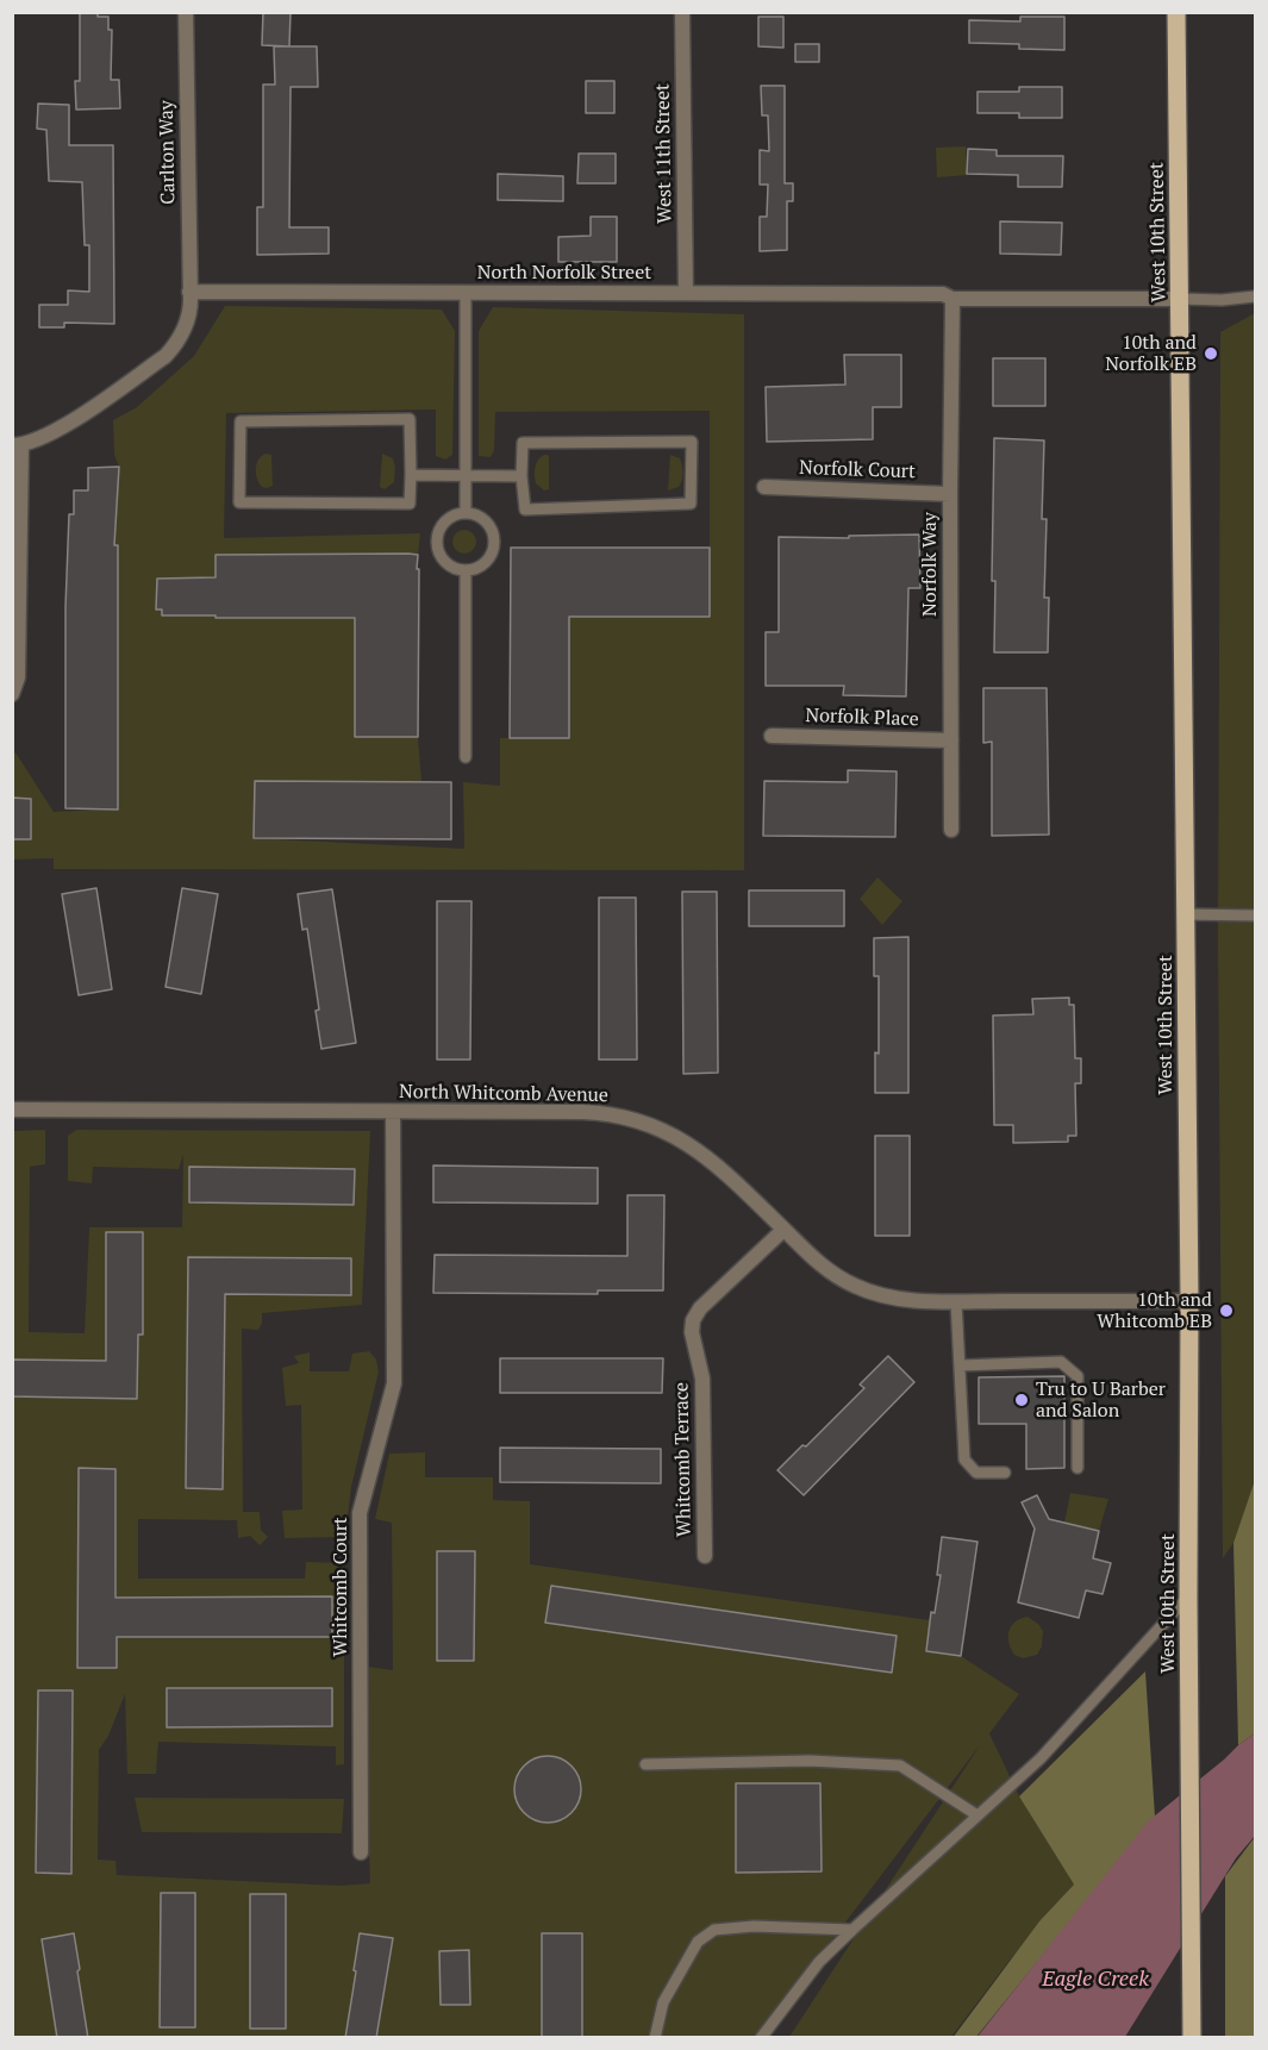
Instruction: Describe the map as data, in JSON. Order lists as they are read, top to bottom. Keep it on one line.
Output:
{"streets":{"main road":["West 10th Street"],"street":["Carlton Way","West 11th Street","North Norfolk Street","Norfolk Court","Norfolk Way","Norfolk Place","North Whitcomb Avenue","Whitcomb Terrace","Whitcomb Court"]},"crossings":[["Carlton Way","North Norfolk Street"],["West 11th Street","North Norfolk Street"],["West 10th Street","North Norfolk Street"],["West 10th Street","North Whitcomb Avenue"],["North Norfolk Street","Norfolk Way"],["Norfolk Court","Norfolk Way"],["Norfolk Way","Norfolk Place"],["North Whitcomb Avenue","Whitcomb Terrace"],["North Whitcomb Avenue","Whitcomb Court"]],"water":["Eagle Creek"],"places":["10th and Norfolk EB","10th and Whitcomb EB","Tru to U Barber and Salon"]}
